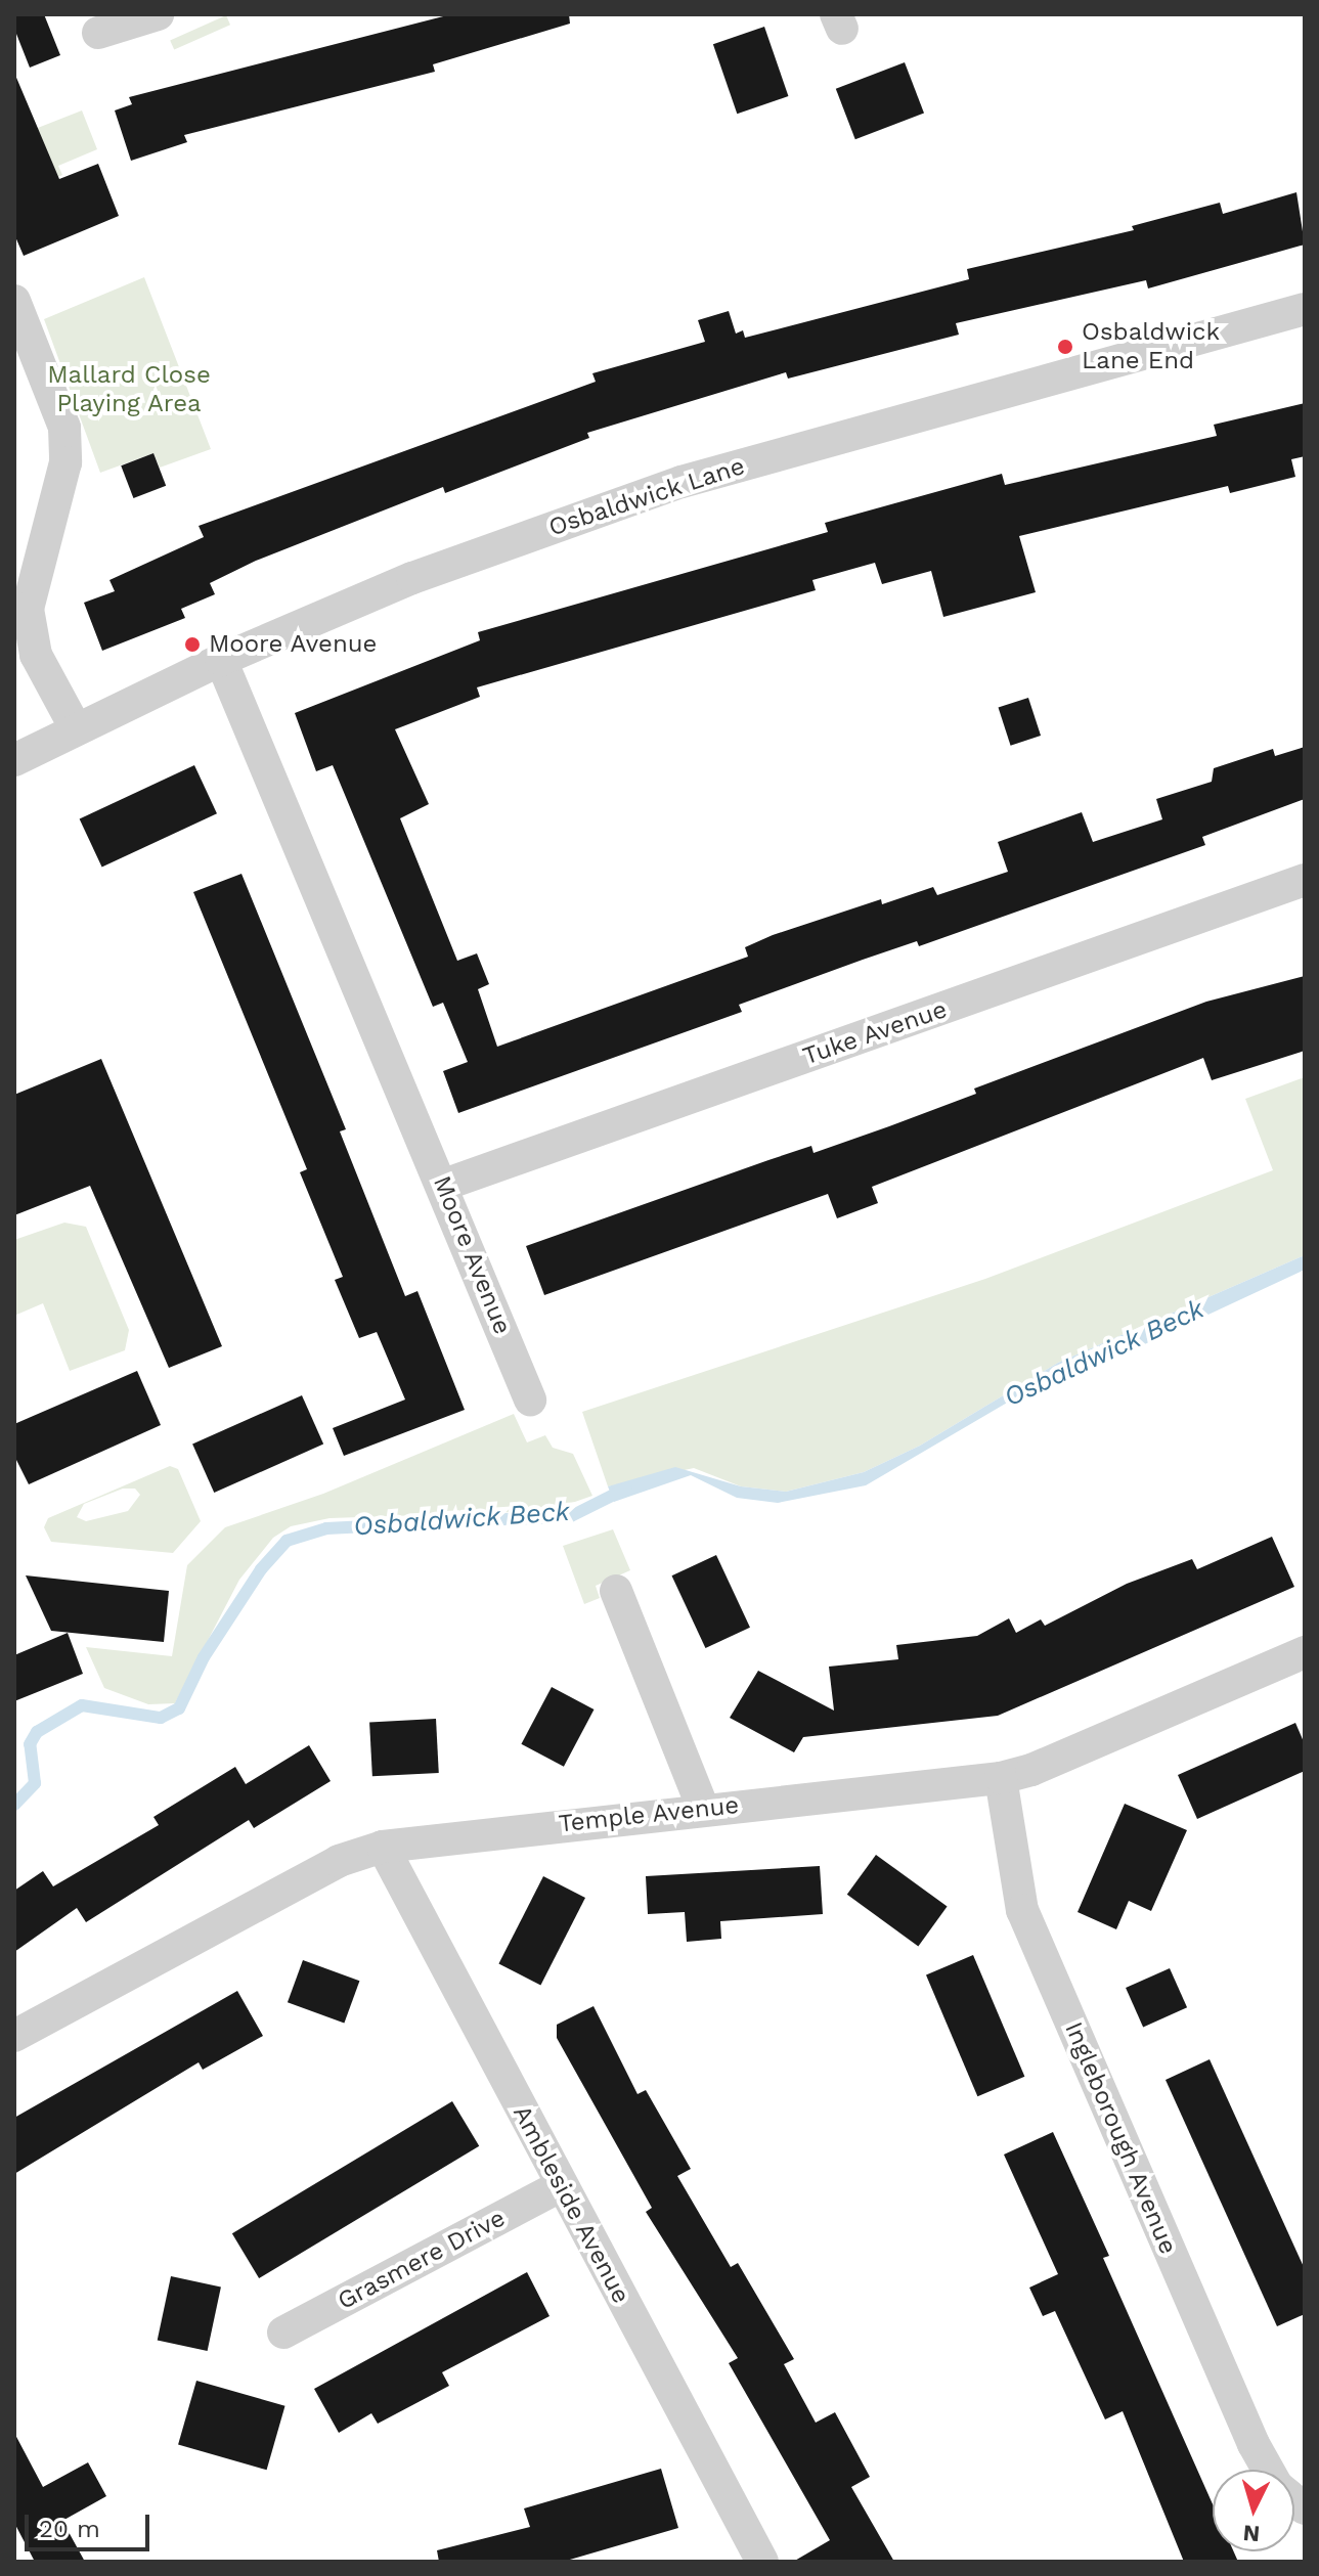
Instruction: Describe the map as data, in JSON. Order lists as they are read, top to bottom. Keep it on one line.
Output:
{"streets":{"street":["Osbaldwick Lane","Tuke Avenue","Moore Avenue","Temple Avenue","Ingleborough Avenue","Ambleside Avenue","Grasmere Drive"]},"crossings":[["Osbaldwick Lane","Moore Avenue"],["Tuke Avenue","Moore Avenue"],["Temple Avenue","Ingleborough Avenue"],["Temple Avenue","Ambleside Avenue"],["Ambleside Avenue","Grasmere Drive"]],"water":["Osbaldwick Beck"],"parks":["Mallard Close Playing Area"],"places":["Osbaldwick Lane End","Moore Avenue"],"scale_bar":"20 m","north":"bottom"}
